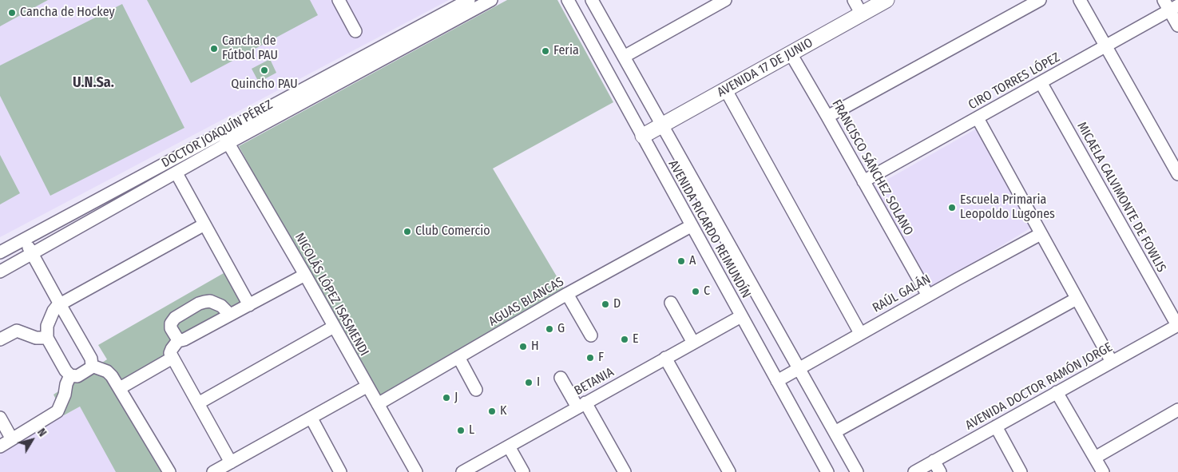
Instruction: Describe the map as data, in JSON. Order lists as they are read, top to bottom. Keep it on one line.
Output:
{"streets":{"main road":["AVENIDA 17 DE JUNIO"],"street":["CIRO TORRES LÓPEZ","DOCTOR JOAQUÍN PÉREZ","FRANCISCO SÁNCHEZ SOLANO","MICAELA CALVIMONTE DE FOWLIS","AVENIDA RICARDO REIMUNDÍN","RAÚL GALÁN","NICOLÁS LÓPEZ ISASMENDI","AGUAS BLANCAS","BETANIA","AVENIDA DOCTOR RAMÓN JORGE"]},"crossings":[["AVENIDA 17 DE JUNIO","FRANCISCO SÁNCHEZ SOLANO"],["AVENIDA 17 DE JUNIO","AVENIDA RICARDO REIMUNDÍN"],["CIRO TORRES LÓPEZ","FRANCISCO SÁNCHEZ SOLANO"],["CIRO TORRES LÓPEZ","MICAELA CALVIMONTE DE FOWLIS"],["DOCTOR JOAQUÍN PÉREZ","NICOLÁS LÓPEZ ISASMENDI"],["FRANCISCO SÁNCHEZ SOLANO","RAÚL GALÁN"],["MICAELA CALVIMONTE DE FOWLIS","AVENIDA DOCTOR RAMÓN JORGE"],["AVENIDA RICARDO REIMUNDÍN","RAÚL GALÁN"],["AVENIDA RICARDO REIMUNDÍN","AGUAS BLANCAS"],["AVENIDA RICARDO REIMUNDÍN","BETANIA"],["NICOLÁS LÓPEZ ISASMENDI","AGUAS BLANCAS"]],"districts":["U.N.Sa."],"places":["Cancha de Hockey","Cancha de Fútbol PAU","Feria","Quincho PAU","Escuela Primaria Leopoldo Lugones","Club Comercio","A","C","D","G","E","H","F","I","J","K","L"],"north":"top right"}
